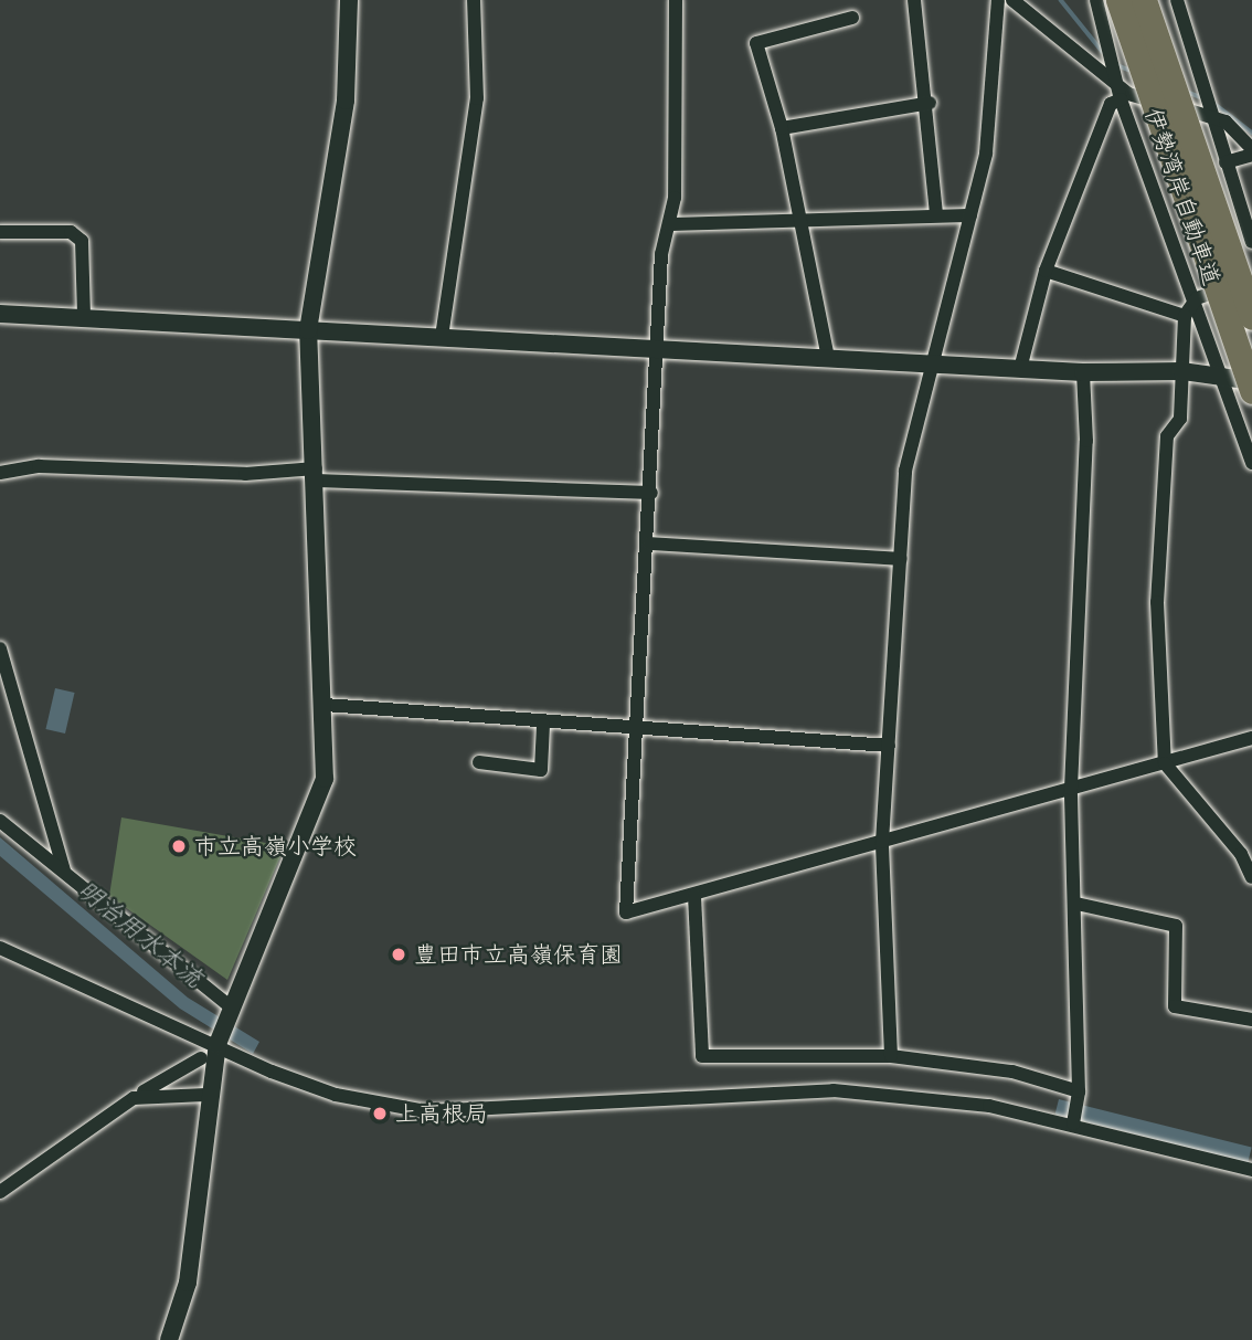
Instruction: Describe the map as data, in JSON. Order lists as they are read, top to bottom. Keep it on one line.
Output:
{"streets":{"highway":["伊勢湾岸自動車道"]},"water":["明治用水本流"],"places":["市立高嶺小学校","豊田市立高嶺保育園","上高根局"]}
